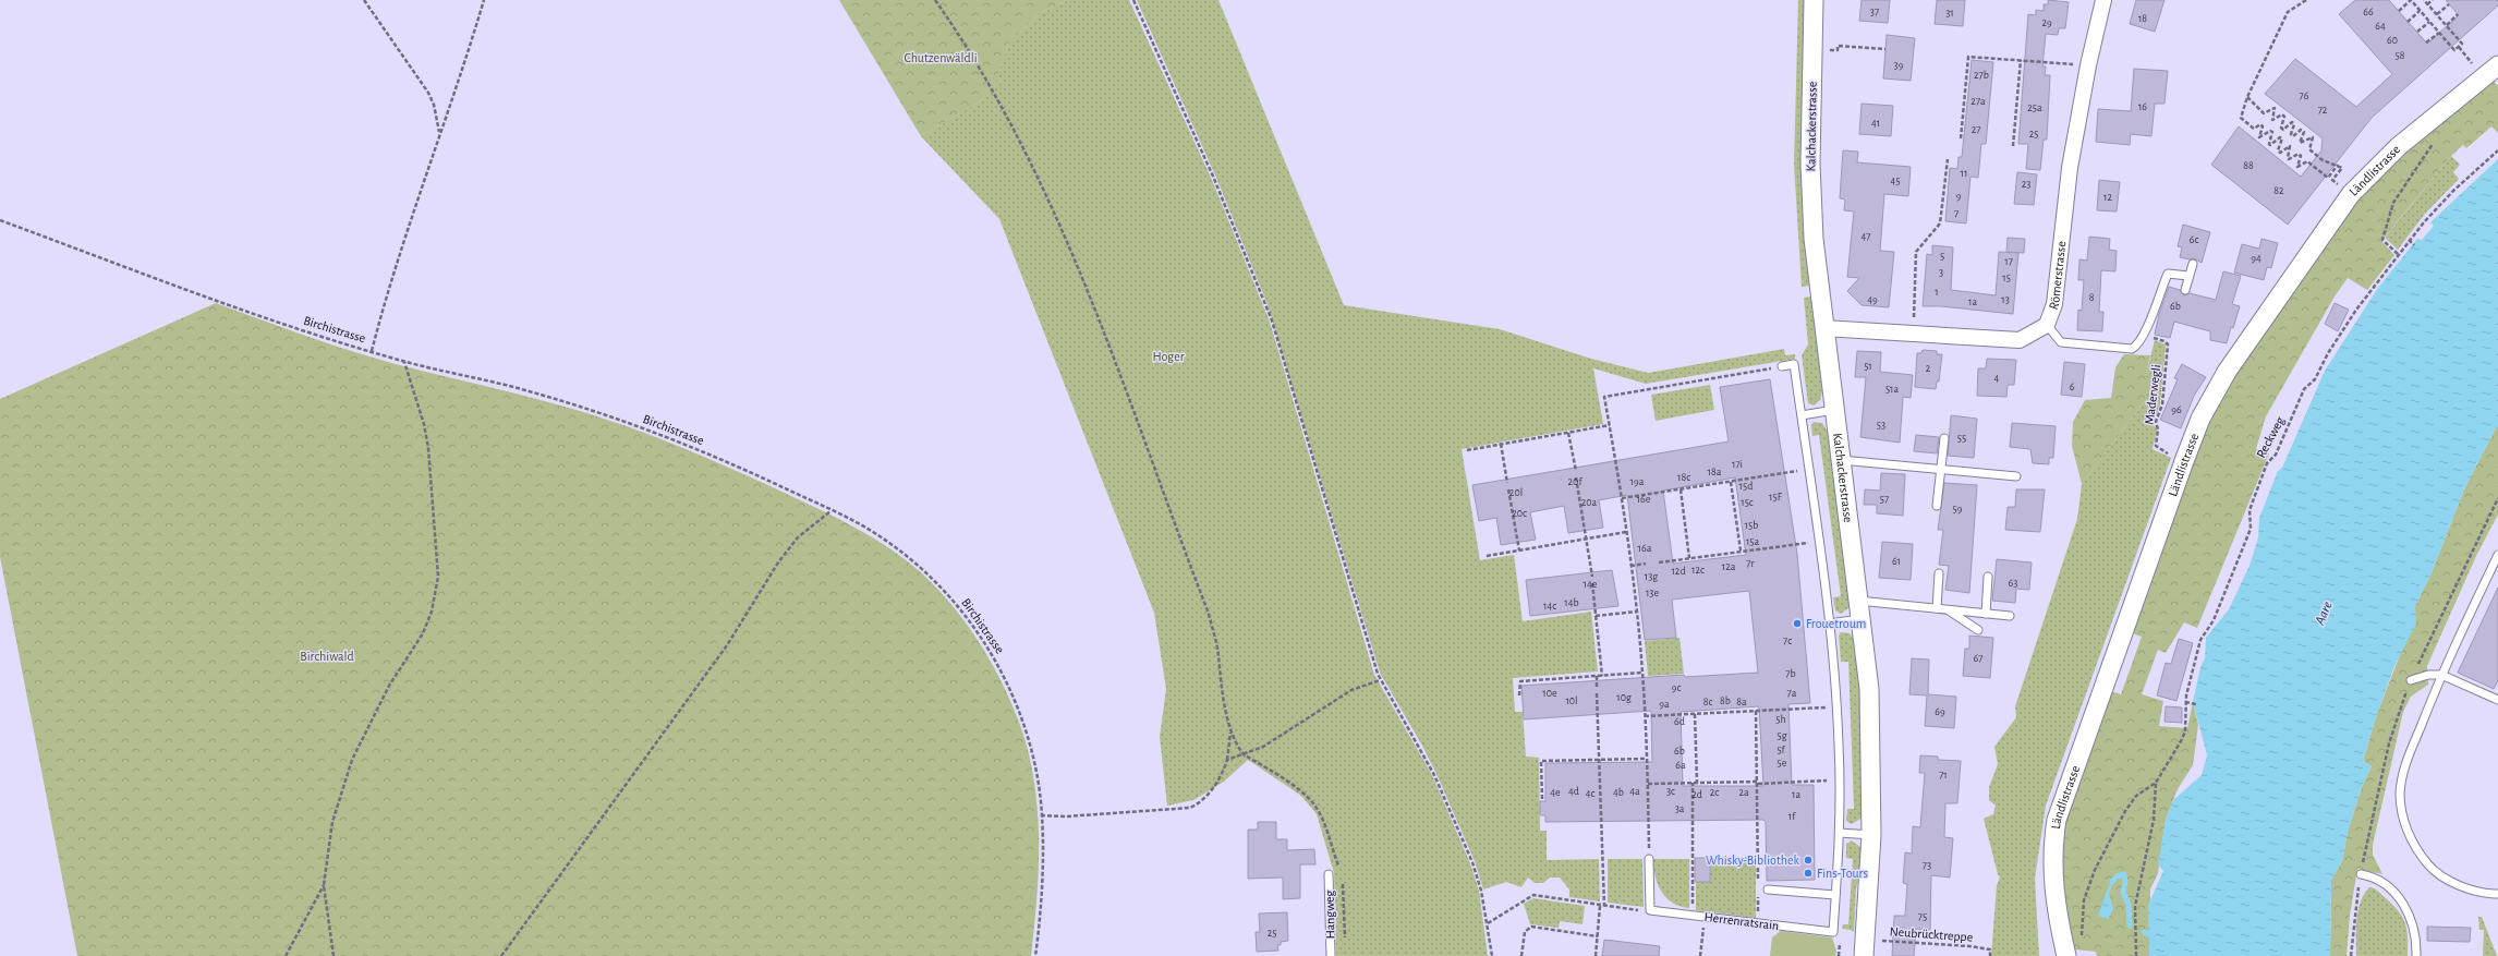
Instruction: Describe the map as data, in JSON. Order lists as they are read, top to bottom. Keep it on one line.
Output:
{"streets":{"street":["Kalchackerstrasse","Ländlistrasse","Römerstrasse"],"lane":["Hangweg","Herrenratsrain"],"path":["Birchistrasse","Maderwegli","Reckweg","Neubrücktreppe"]},"crossings":[["Kalchackerstrasse","Römerstrasse"],["Kalchackerstrasse","Neubrücktreppe"]],"water":["Aare"],"parks":["Chutzenwäldli","Hoger","Birchiwald"],"places":["Frouetroum","Whisky-Bibliothek","Fins-Tours"],"house_numbers":["37","66","31","18","29","64","60","58","39","27b","76","27a","16","25a","72","41","27","25","88","11","45","23","82","9","12","7","47","6c","5","94","17","3","15","1","8","49","13","1a","6b","51","2","4","6","51a","96","53","55","17i","18a","18c","20f","19a","15d","20l","15F","16e","57","20a","15c","59","20c","15b","15a","16a","61","7r","12a","12c","12d","13g","63","14e","13e","14b","14c","7c","67","7b","9c","10e","7a","10g","10l","8b","8c","8a","9a","69","5h","6d","5g","5f","6b","5e","6a","71","4d","4a","3c","4e","4b","2c","2a","4c","2d","1a","3a","1f","73","75","25"]}
